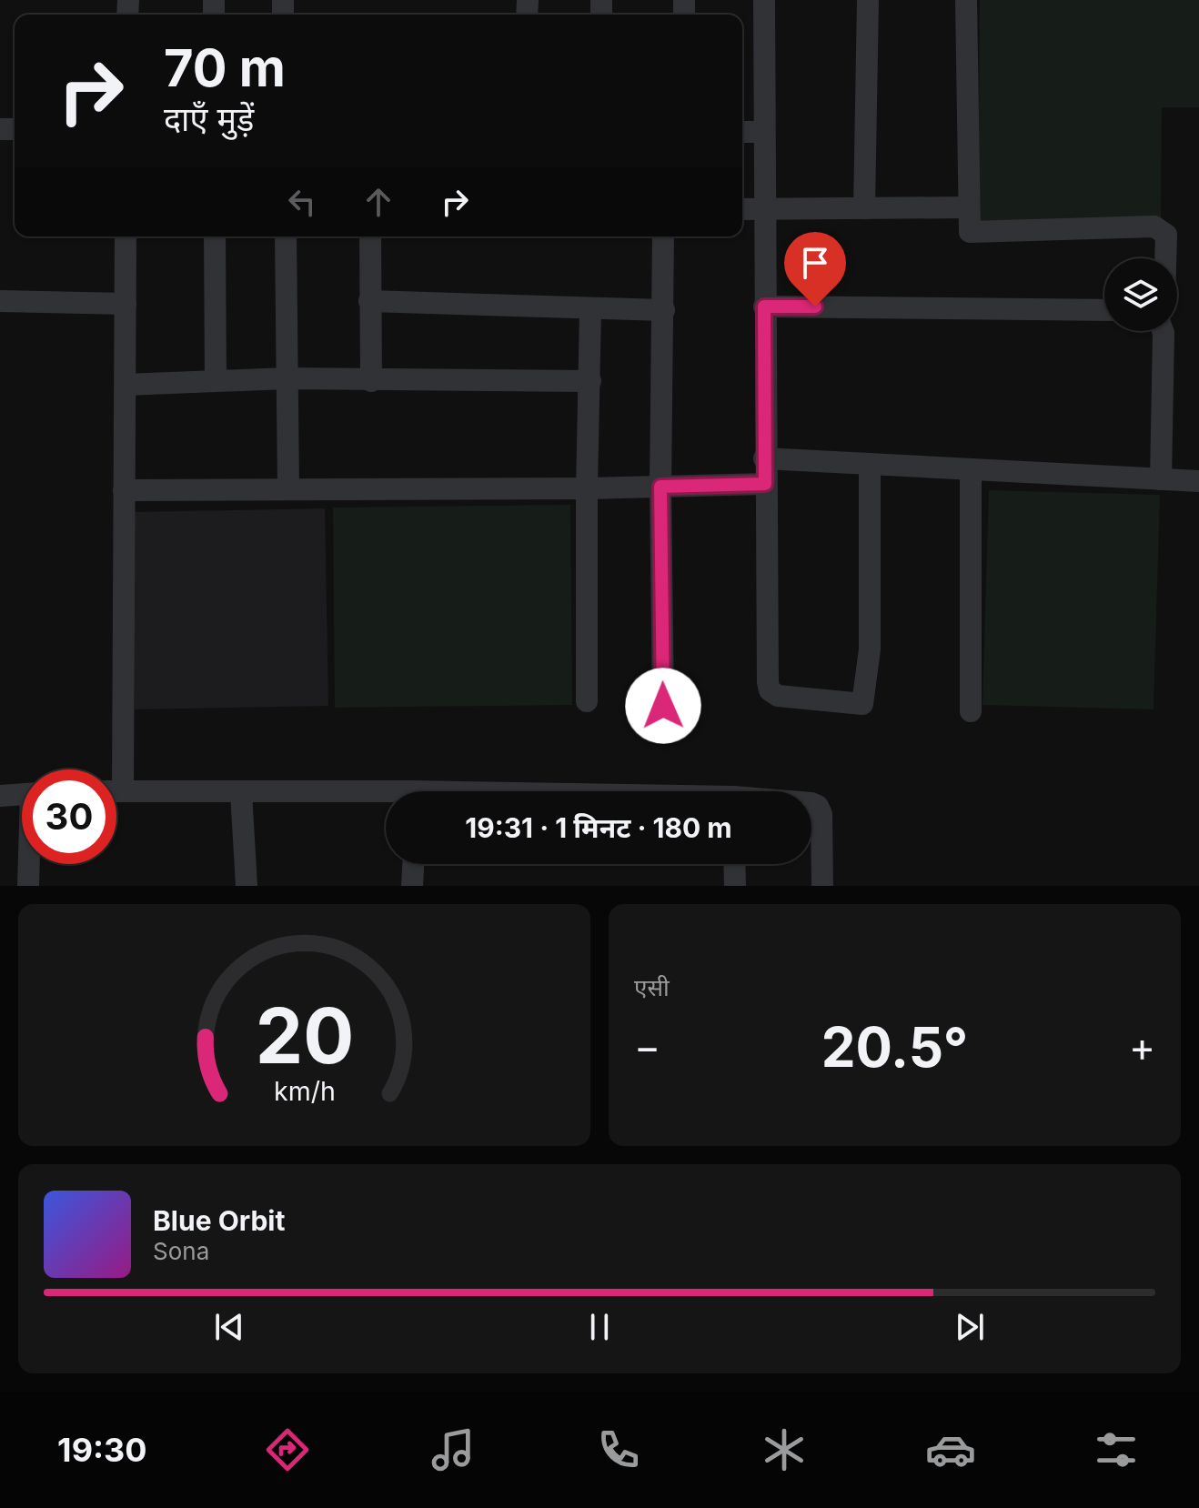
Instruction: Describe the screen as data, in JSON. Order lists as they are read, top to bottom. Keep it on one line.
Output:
{"page":{"turn":["70 m","दाएँ मुड़ें"],"limit":"30","trip":"19:31 · 1 मिनट · 180 m","tile":"एसी","heat":["−","20.5°","+"],"song":["Blue Orbit","Sona"],"tabs":"19:30","gauge":["20","km/h"]}}
